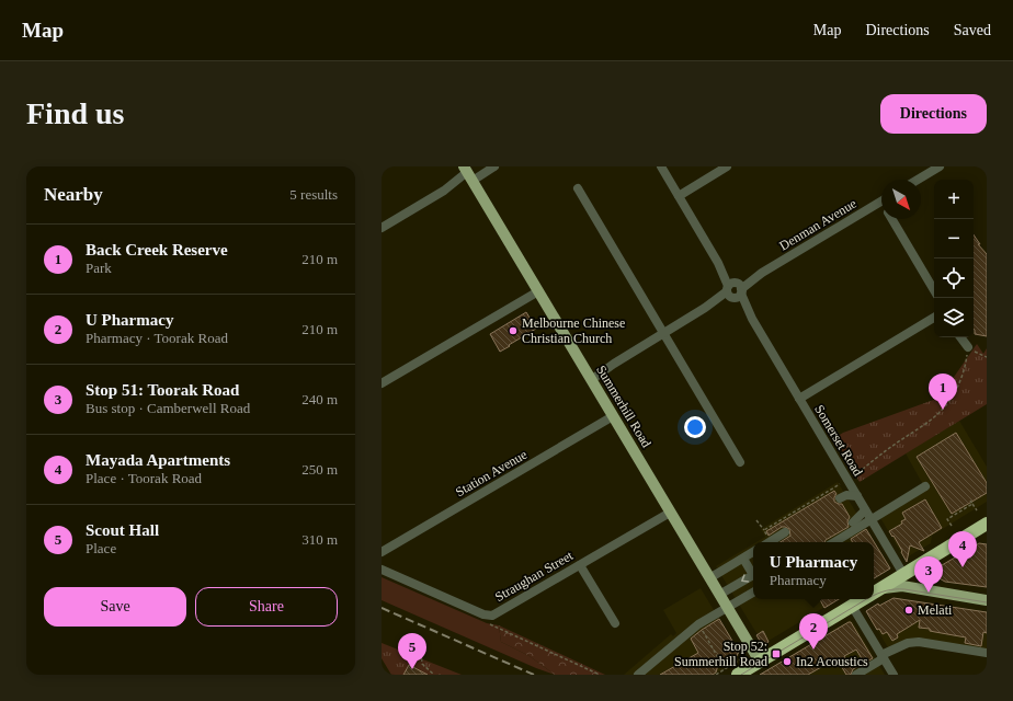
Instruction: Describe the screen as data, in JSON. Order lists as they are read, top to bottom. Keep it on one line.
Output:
{"streets":{"main road":["Summerhill Road"],"street":["Denman Avenue","Somerset Road","Station Avenue","Straughan Street"]},"crossings":[["Denman Avenue","Summerhill Road"],["Denman Avenue","Somerset Road"],["Summerhill Road","Station Avenue"],["Summerhill Road","Straughan Street"]],"places":{"other":["Melbourne Chinese Christian Church","Melati","In2 Acoustics"],"transit":["Stop 52: Summerhill Road"]},"north":"bottom right","page":{"header":"Map","nav":["Map","Directions","Saved"],"buttons":["Directions",["Save","Share"]],"title":"Find us","heading":["Nearby","5 results"],"map_buttons":["+","−"],"list":[{"mark":"1","name":"Back Creek Reserve","note":"Park","value":"210 m"},{"mark":"2","name":"U Pharmacy","note":"Pharmacy · Toorak Road","value":"210 m"},{"mark":"3","name":"Stop 51: Toorak Road","note":"Bus stop · Camberwell Road","value":"240 m"},{"mark":"4","name":"Mayada Apartments","note":"Place · Toorak Road","value":"250 m"},{"mark":"5","name":"Scout Hall","note":"Place","value":"310 m"}],"pins":["1","4","3","2","5"],"popup":["U Pharmacy","Pharmacy"]}}
